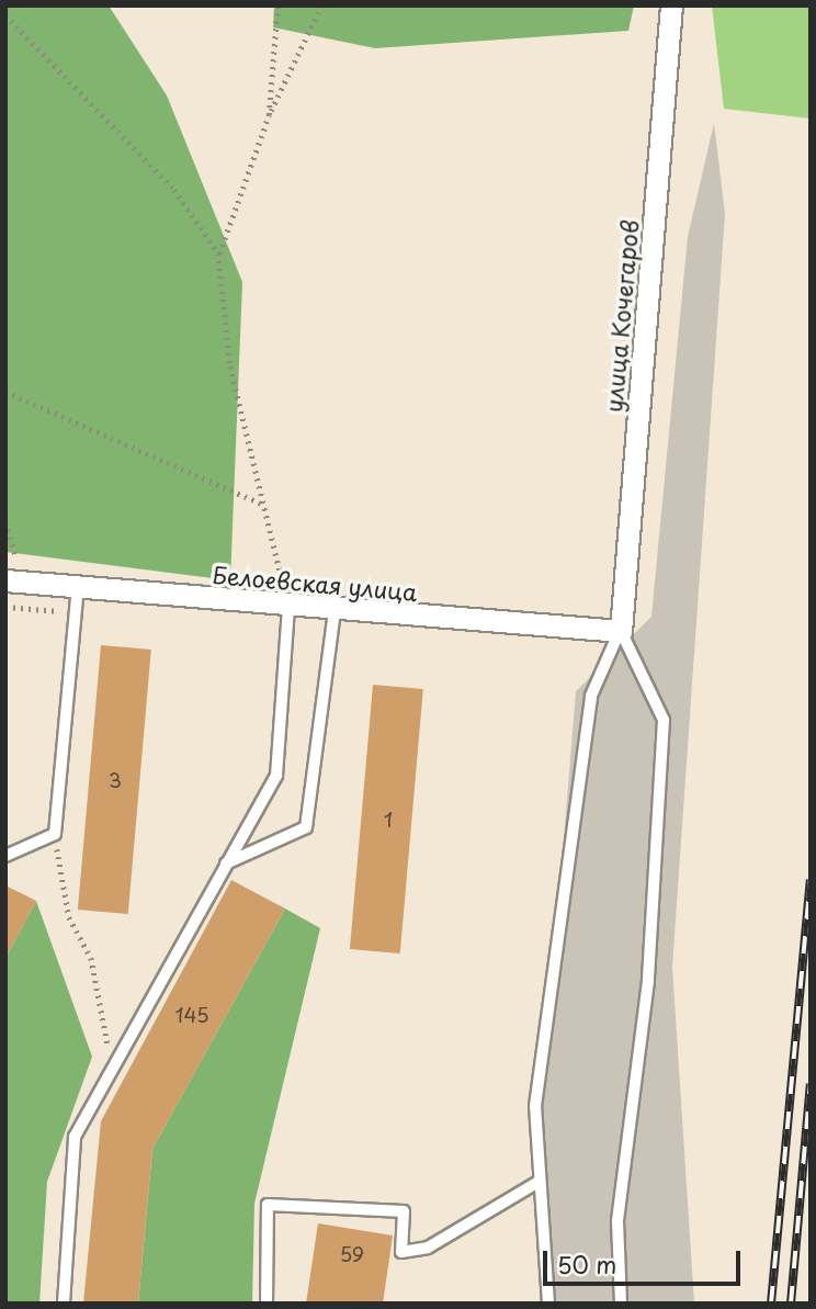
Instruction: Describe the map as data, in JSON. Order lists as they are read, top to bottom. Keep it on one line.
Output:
{"streets":{"street":["улица Кочегаров","Белоевская улица"]},"crossings":[["улица Кочегаров","Белоевская улица"]],"house_numbers":["3","1","145","59"],"scale_bar":"50 m"}
